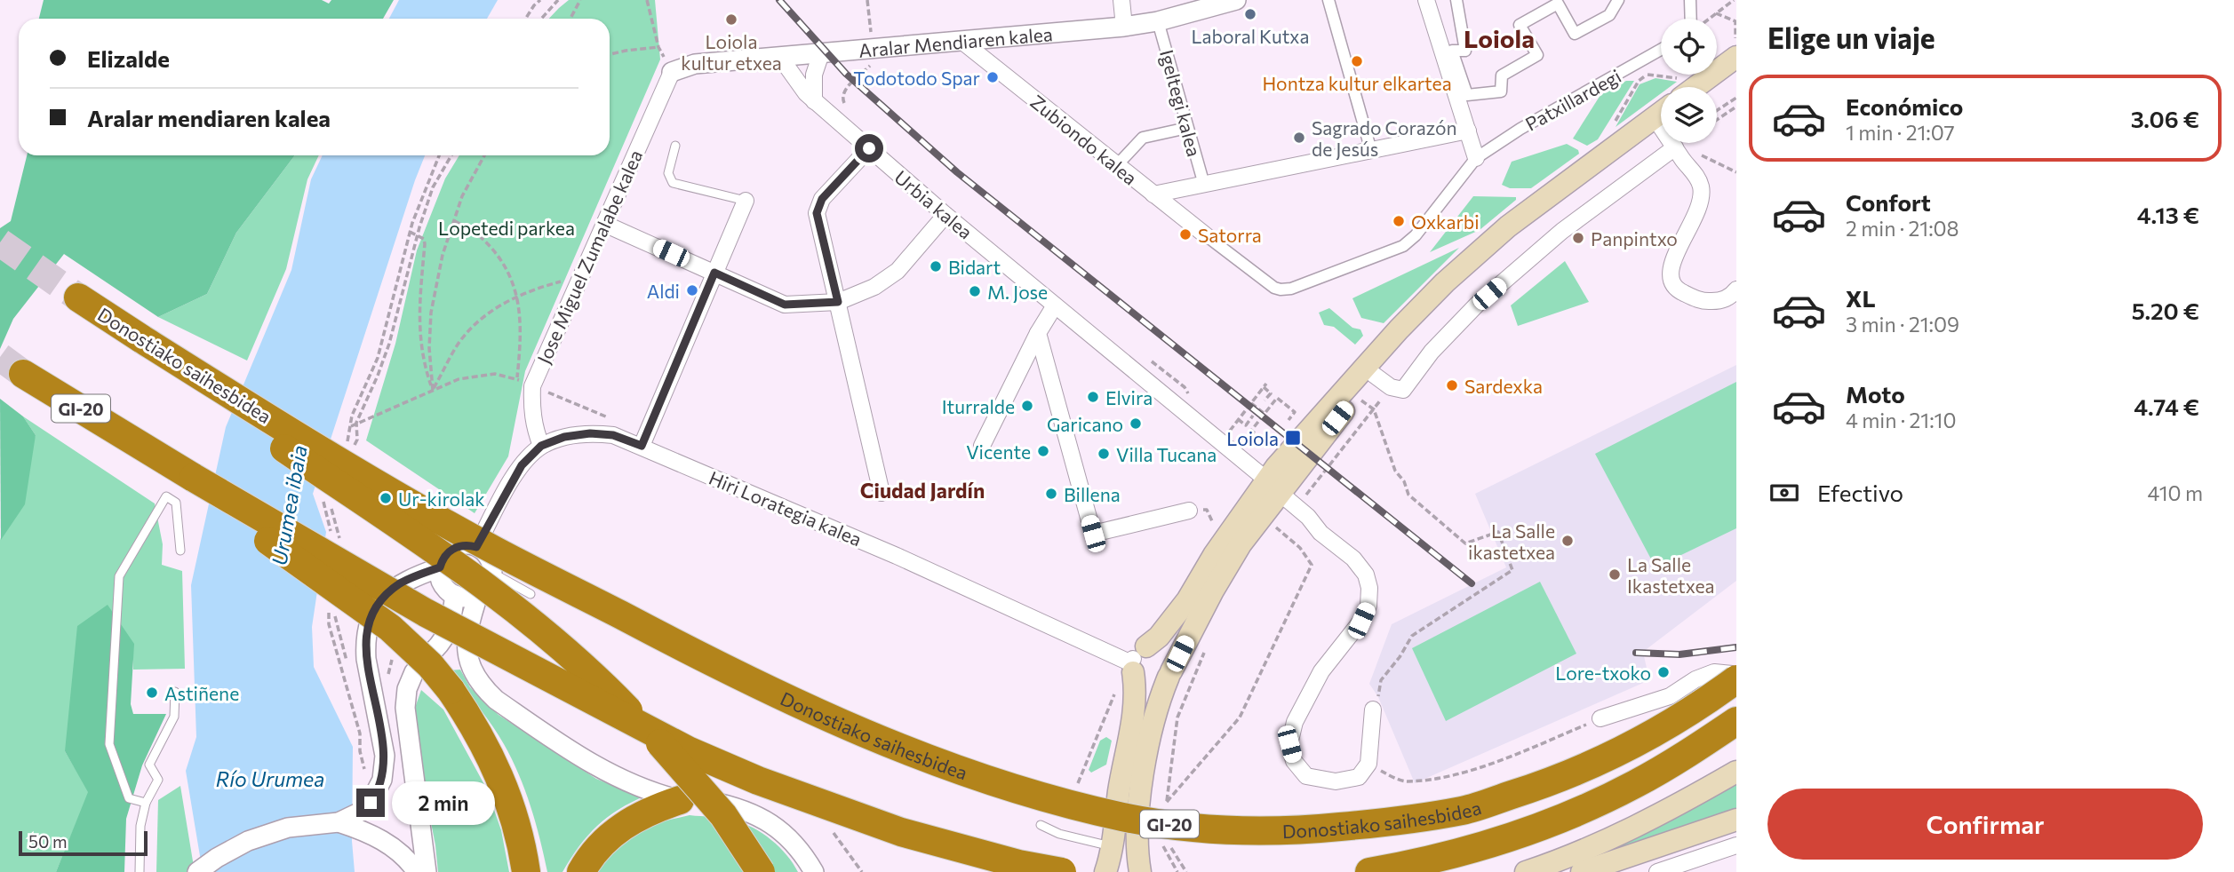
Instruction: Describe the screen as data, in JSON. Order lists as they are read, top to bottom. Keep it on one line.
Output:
{"streets":{"highway":["Donostiako saihesbidea","GI-20"],"street":["Aralar Mendiaren kalea","Patxillardegi","Igeltegi kalea","Zubiondo kalea","Urbia kalea","Jose Miguel Zumalabe kalea","Hiri Lorategia kalea"]},"crossings":[["Aralar Mendiaren kalea","Igeltegi kalea"],["Aralar Mendiaren kalea","Zubiondo kalea"],["Aralar Mendiaren kalea","Urbia kalea"],["Aralar Mendiaren kalea","Jose Miguel Zumalabe kalea"],["Patxillardegi","Zubiondo kalea"],["Jose Miguel Zumalabe kalea","Hiri Lorategia kalea"]],"districts":["Loiola","Ciudad Jardín"],"water":["Urumea ibaia","Río Urumea"],"parks":["Lopetedi parkea"],"places":{"other":["Laboral Kutxa","Loiola kultur etxea","Hontza kultur elkartea","Todotodo Spar","Sagrado Corazón de Jesús","Oxkarbi","Satorra","Panpintxo","Bidart","Aldi","M. Jose","Sardexka","Elvira","Iturralde","Garicano","Vicente","Villa Tucana","Billena","Ur-kirolak","La Salle ikastetxea","La Salle Ikastetxea","Lore-txoko","Astiñene"],"transit":["Loiola"]},"scale_bar":"50 m","page":{"heading":"Elige un viaje","banner":["Elizalde","Aralar mendiaren kalea"],"list":[{"name":"Económico","note":"1 min · 21:07","value":"3.06 €"},{"name":"Confort","note":"2 min · 21:08","value":"4.13 €"},{"name":"XL","note":"3 min · 21:09","value":"5.20 €"},{"name":"Moto","note":"4 min · 21:10","value":"4.74 €"}],"pay":["Efectivo","410 m"],"buttons":"Confirmar","bubble":"2 min","scale":"50 m"}}
